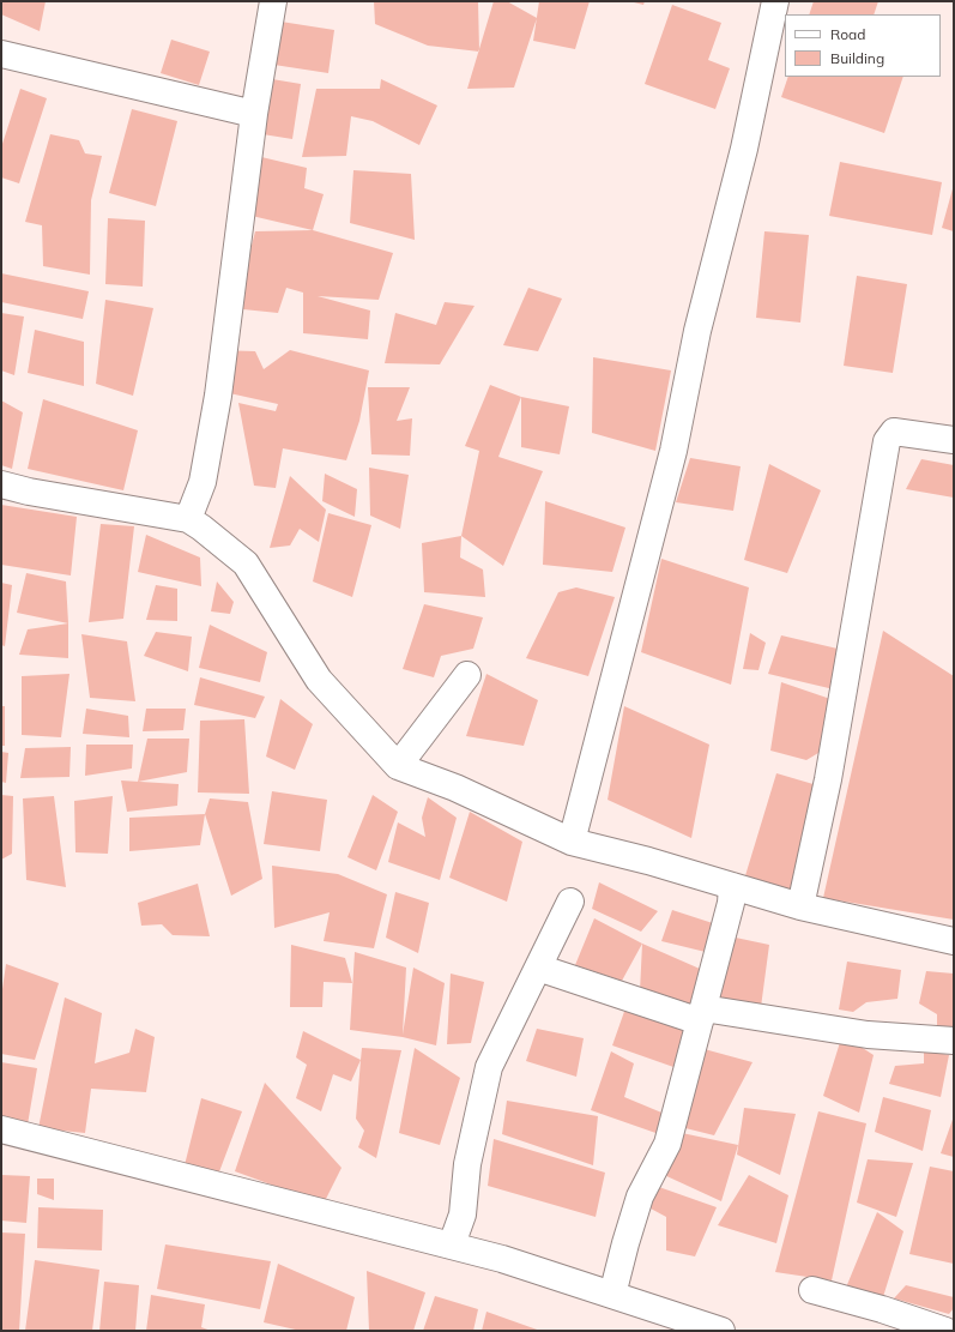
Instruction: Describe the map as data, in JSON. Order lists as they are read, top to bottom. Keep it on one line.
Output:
{"legend":["Road","Building"]}
